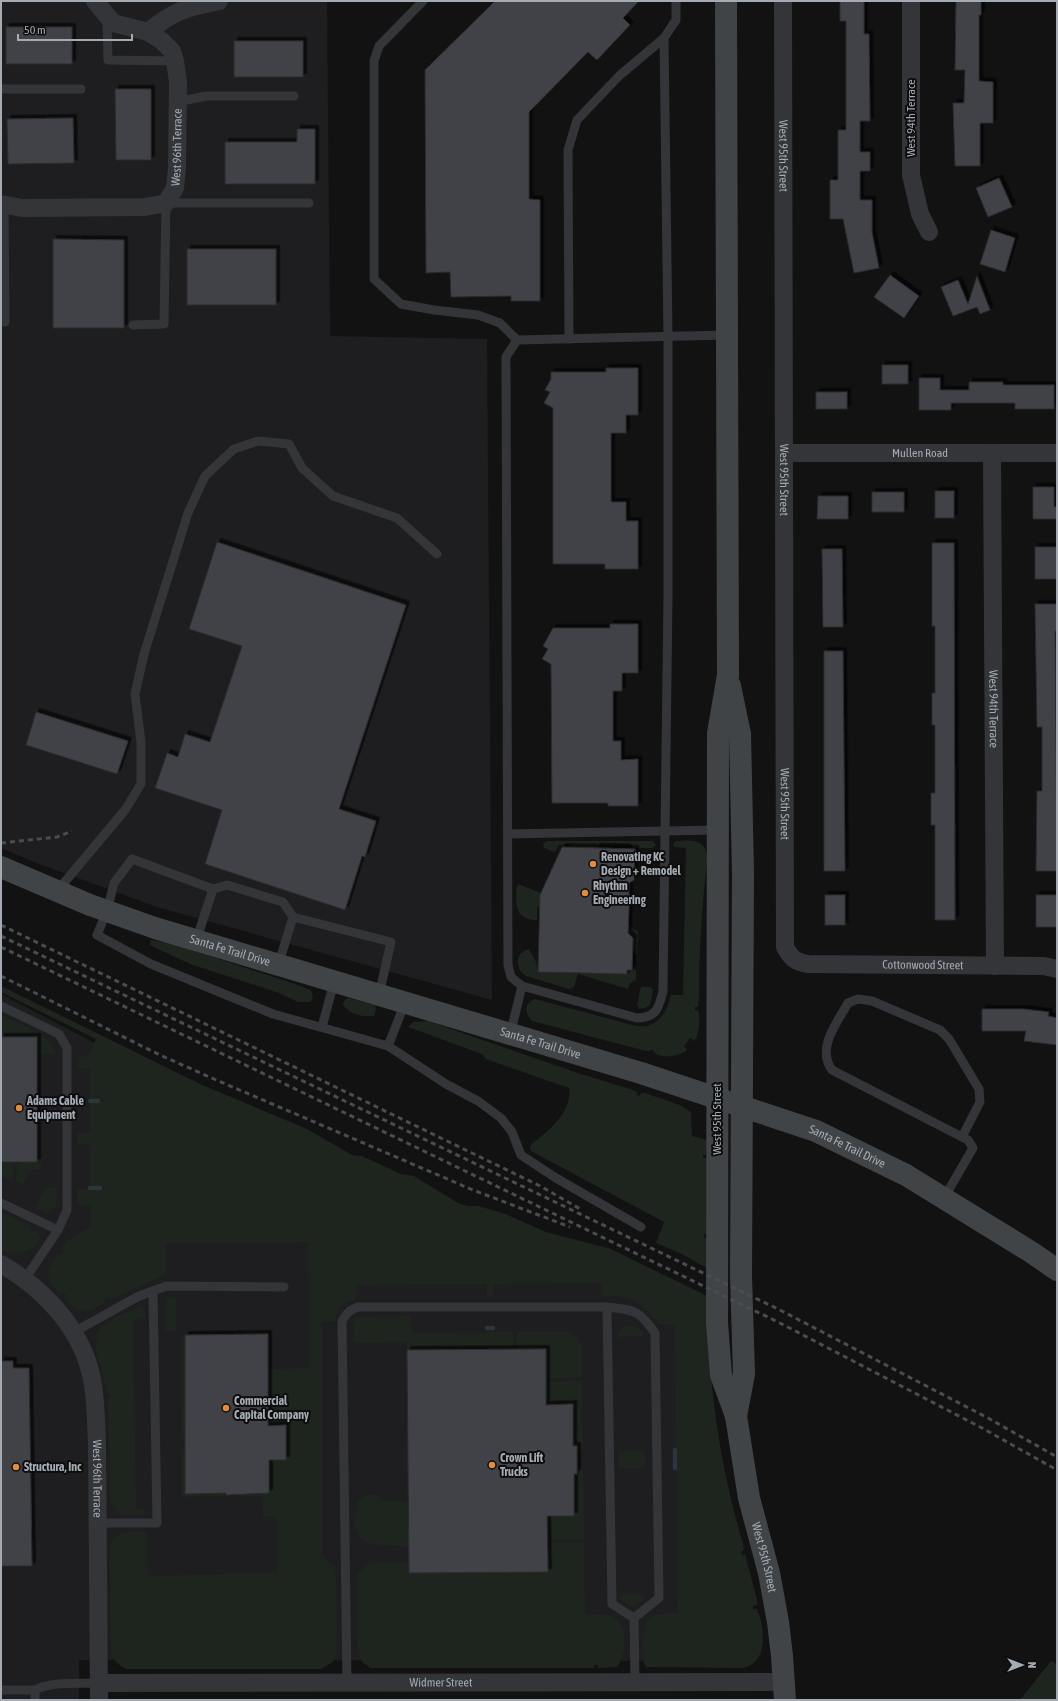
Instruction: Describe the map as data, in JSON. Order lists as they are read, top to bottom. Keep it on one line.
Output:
{"streets":{"main road":["West 95th Street","Santa Fe Trail Drive"],"street":["West 94th Terrace","West 96th Terrace","Mullen Road","Cottonwood Street","Widmer Street"]},"crossings":[["West 94th Terrace","Mullen Road"],["West 94th Terrace","Cottonwood Street"],["West 96th Terrace","Widmer Street"],["West 95th Street","Mullen Road"],["West 95th Street","Santa Fe Trail Drive"],["West 95th Street","Cottonwood Street"],["West 95th Street","Widmer Street"]],"places":["Renovating KC Design + Remodel","Rhythm Engineering","Adams Cable Equipment","Commercial Capital Company","Crown Lift Trucks","Structura, Inc"],"scale_bar":"50 m","north":"right"}
